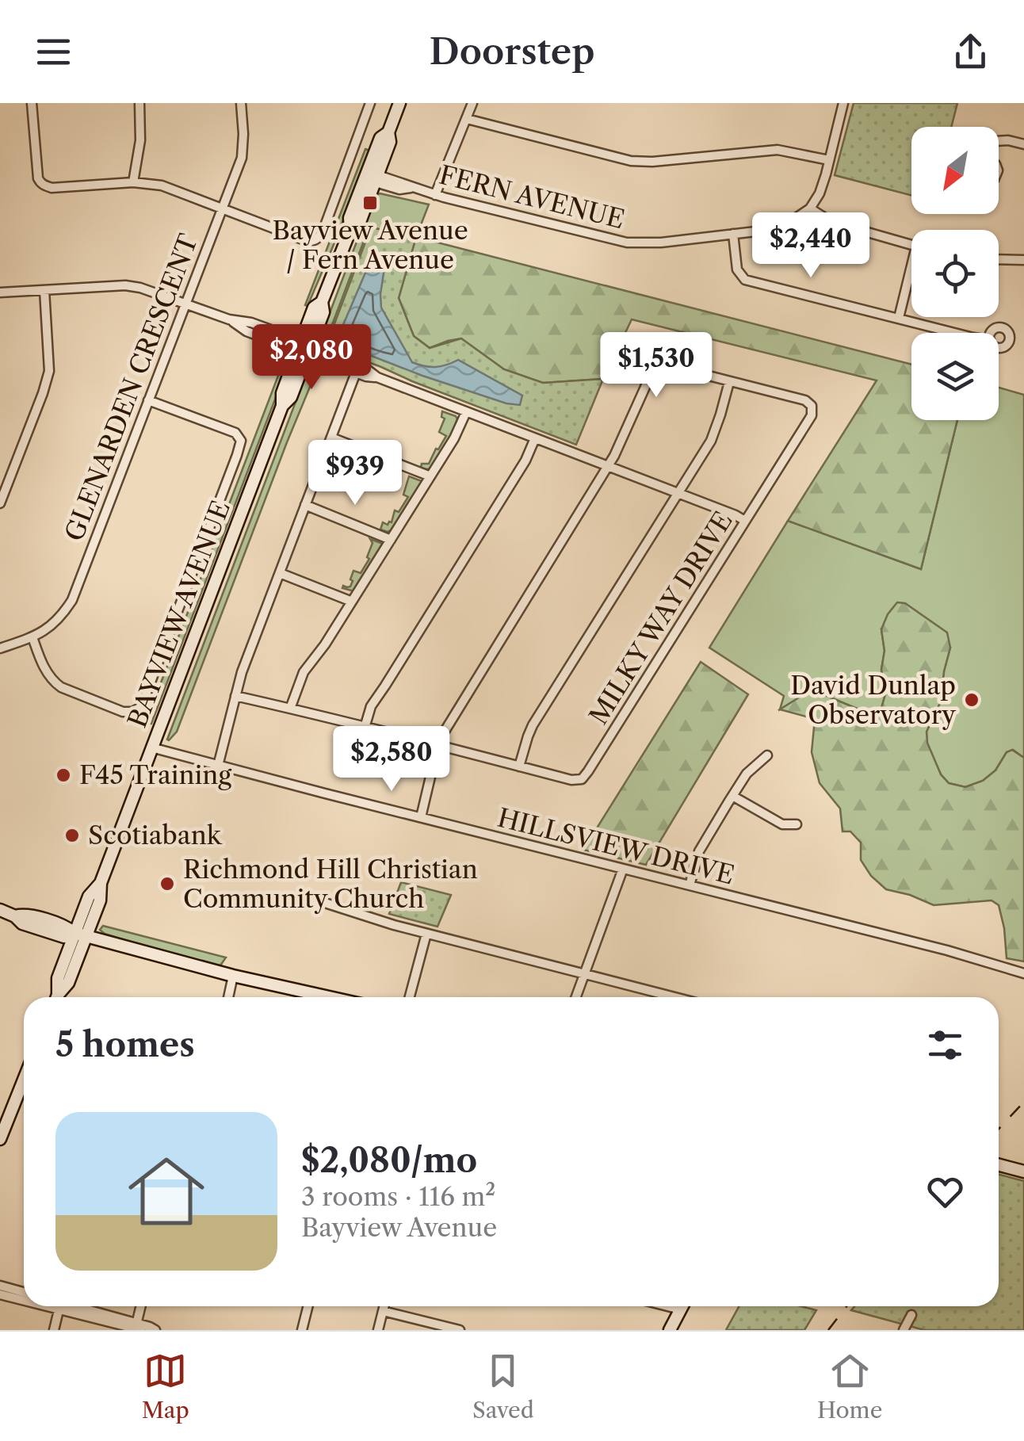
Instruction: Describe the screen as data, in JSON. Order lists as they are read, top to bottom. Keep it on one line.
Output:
{"streets":{"main road":["BAYVIEW AVENUE"],"street":["FERN AVENUE","GLENARDEN CRESCENT","MILKY WAY DRIVE","HILLSVIEW DRIVE"]},"crossings":[["FERN AVENUE","BAYVIEW AVENUE"],["BAYVIEW AVENUE","HILLSVIEW DRIVE"]],"places":{"transit":["Bayview Avenue / Fern Avenue"],"other":["David Dunlap Observatory","F45 Training","Scotiabank","Richmond Hill Christian Community Church"]},"north":"bottom left","page":{"header":"Doorstep","price":["$2,440","$2,080","$1,530","$939","$2,580"],"heading":"5 homes","list":[{"name":"$2,080/mo","note":"3 rooms · 116 m² · Bayview Avenue"}],"tabs":["Map","Saved","Home"]}}
